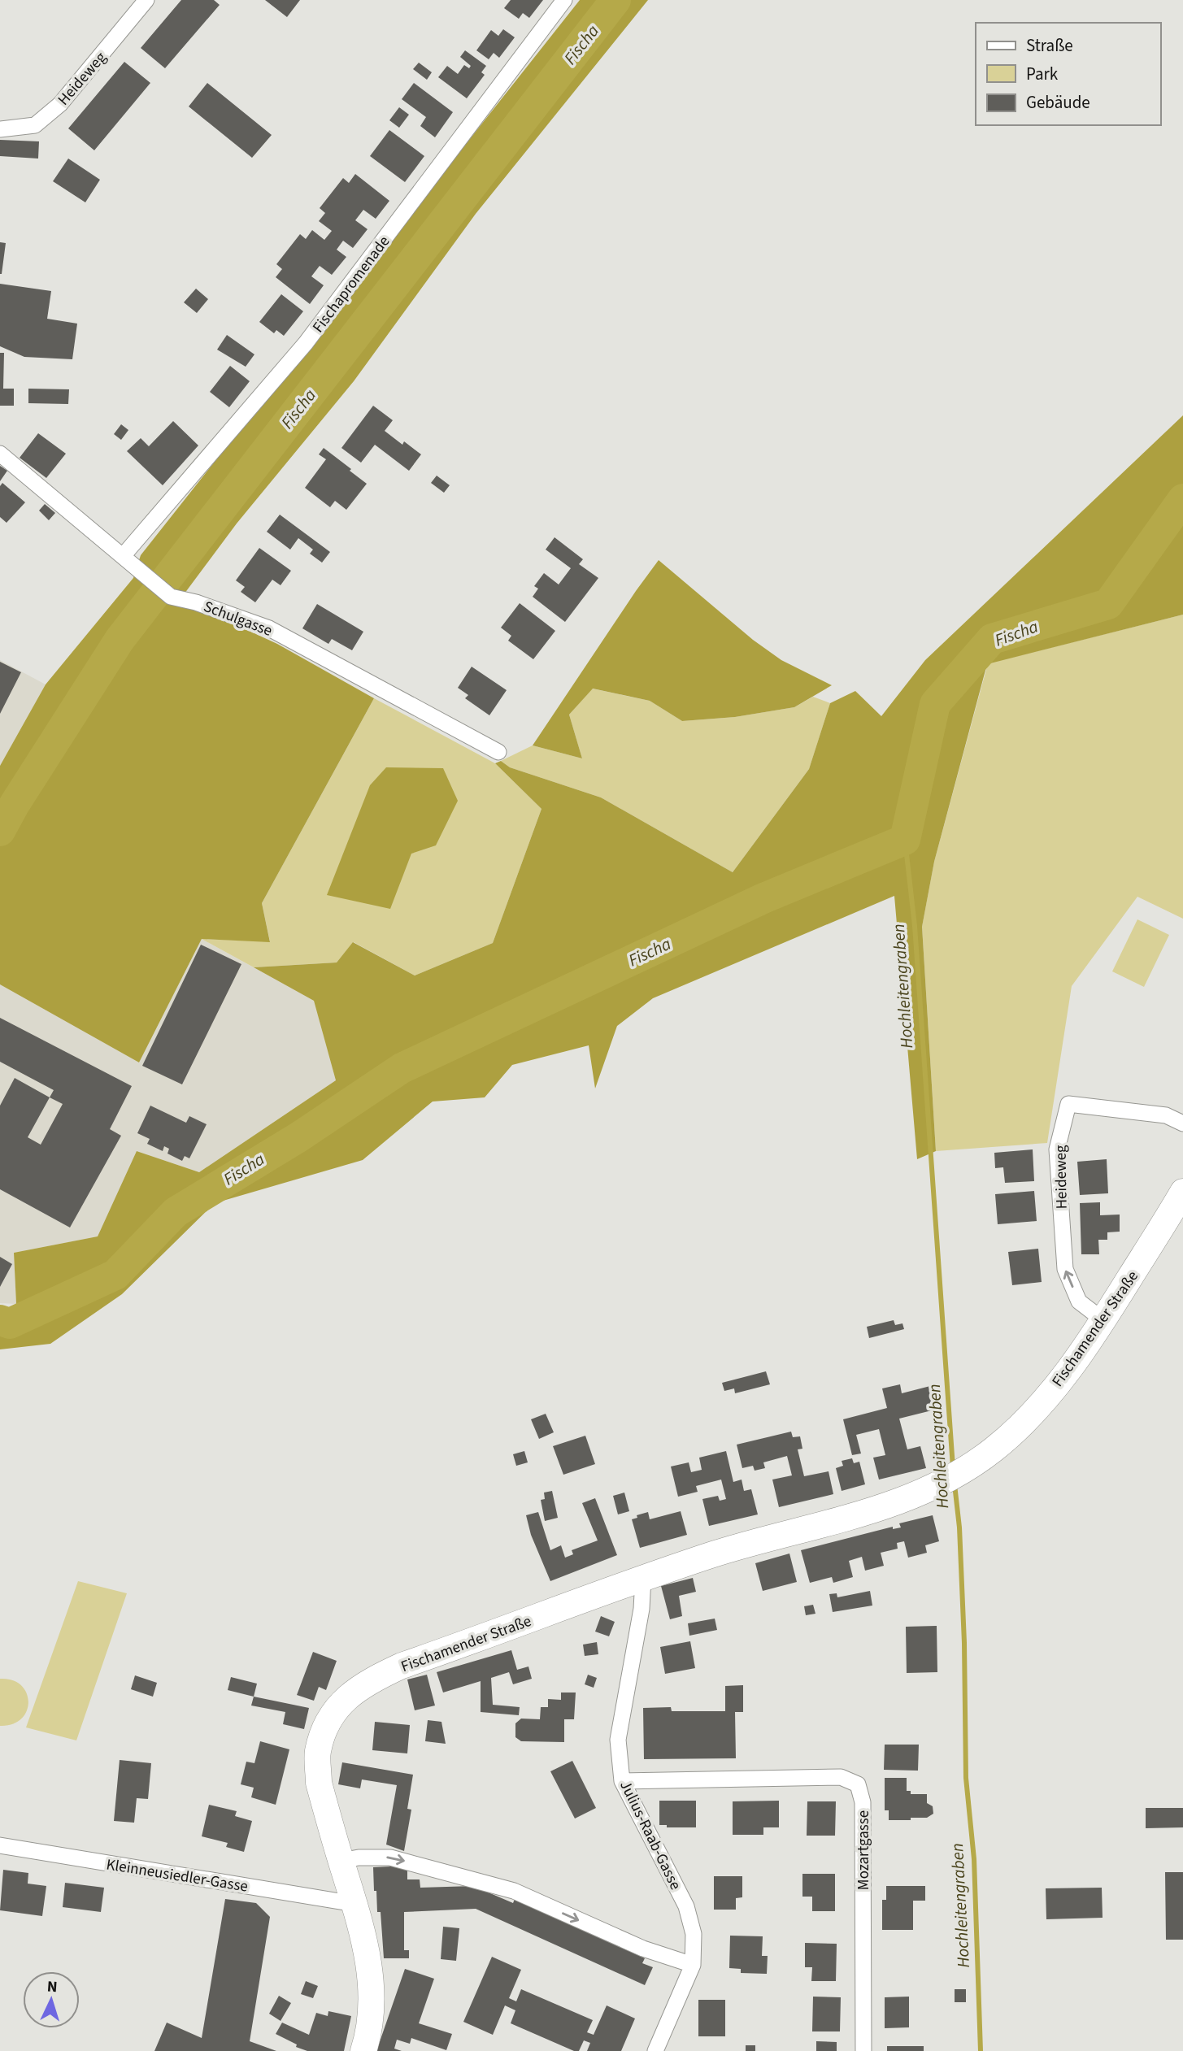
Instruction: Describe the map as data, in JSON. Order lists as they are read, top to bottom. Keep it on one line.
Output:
{"streets":{"main road":["Fischamender Straße"],"street":["Heideweg","Fischapromenade","Schulgasse","Julius-Raab-Gasse","Mozartgasse","Kleinneusiedler-Gasse"]},"crossings":[["Heideweg","Fischamender Straße"],["Fischapromenade","Schulgasse"],["Fischamender Straße","Julius-Raab-Gasse"],["Fischamender Straße","Kleinneusiedler-Gasse"],["Julius-Raab-Gasse","Mozartgasse"]],"water":["Fischa","Hochleitengraben"],"legend":["Straße","Park","Gebäude"],"north":"top"}
